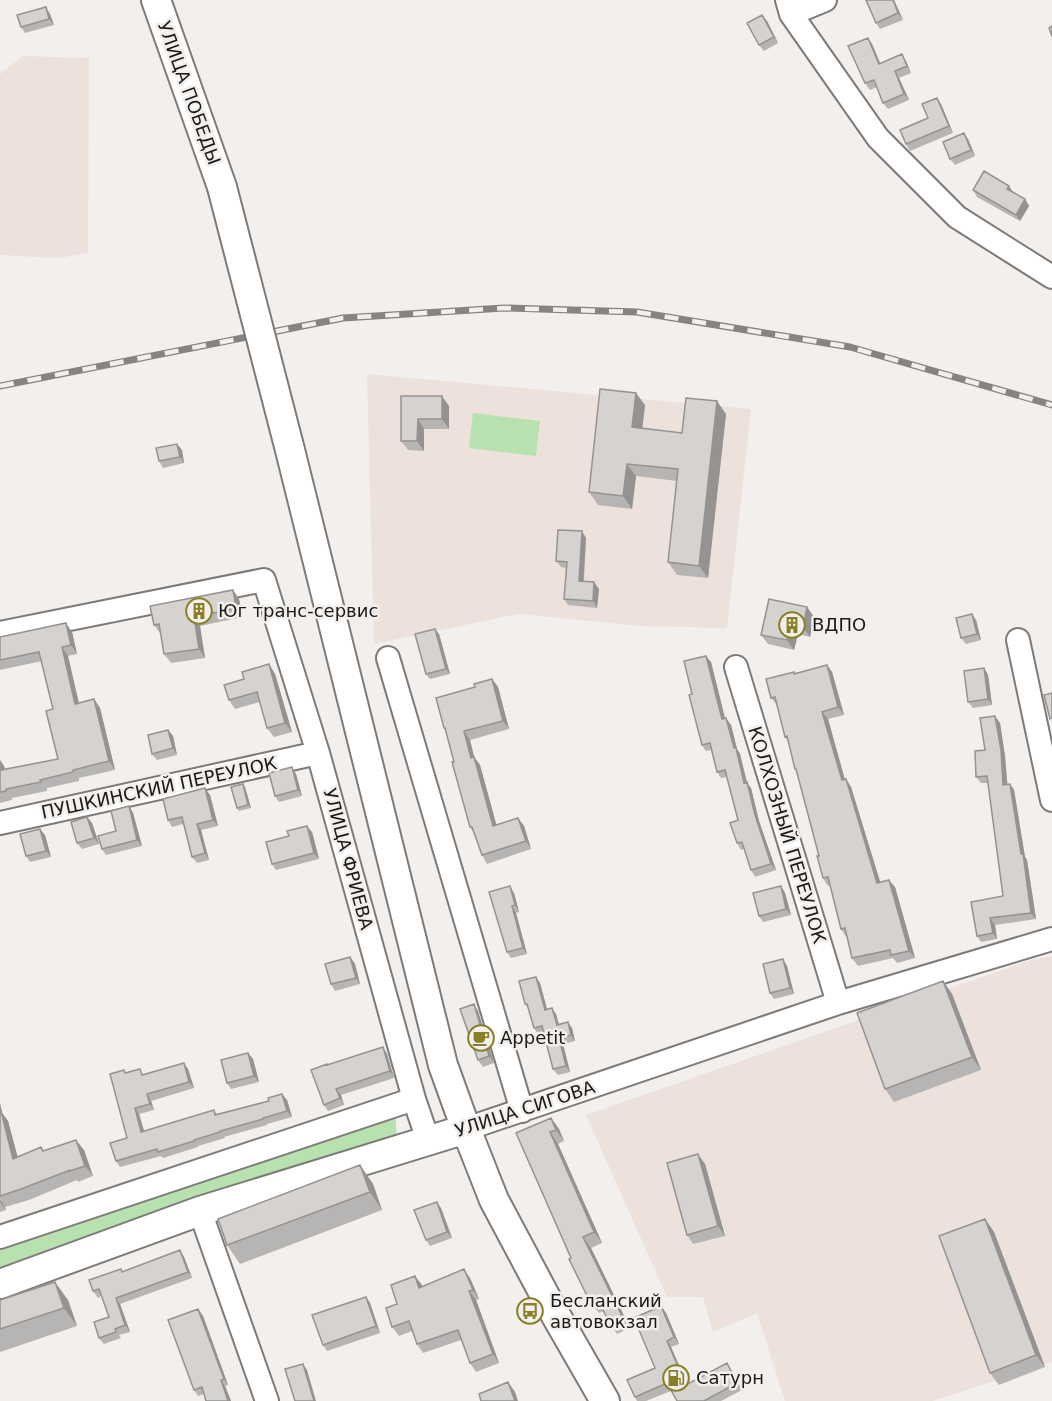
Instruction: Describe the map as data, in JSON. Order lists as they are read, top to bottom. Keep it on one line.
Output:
{"streets":{"main road":["УЛИЦА ПОБЕДЫ","УЛИЦА СИГОВА"],"street":["ПУШКИНСКИЙ ПЕРЕУЛОК","КОЛХОЗНЫЙ ПЕРЕУЛОК","УЛИЦА ФРИЕВА"]},"crossings":[["УЛИЦА ПОБЕДЫ","УЛИЦА СИГОВА"],["ПУШКИНСКИЙ ПЕРЕУЛОК","УЛИЦА ФРИЕВА"],["КОЛХОЗНЫЙ ПЕРЕУЛОК","УЛИЦА СИГОВА"],["УЛИЦА ФРИЕВА","УЛИЦА СИГОВА"]],"places":{"building":["Юг транс-сервис","ВДПО"],"cafe":["Appetit"],"bus stop":["Бесланский автовокзал"],"fuel station":["Сатурн"]}}
